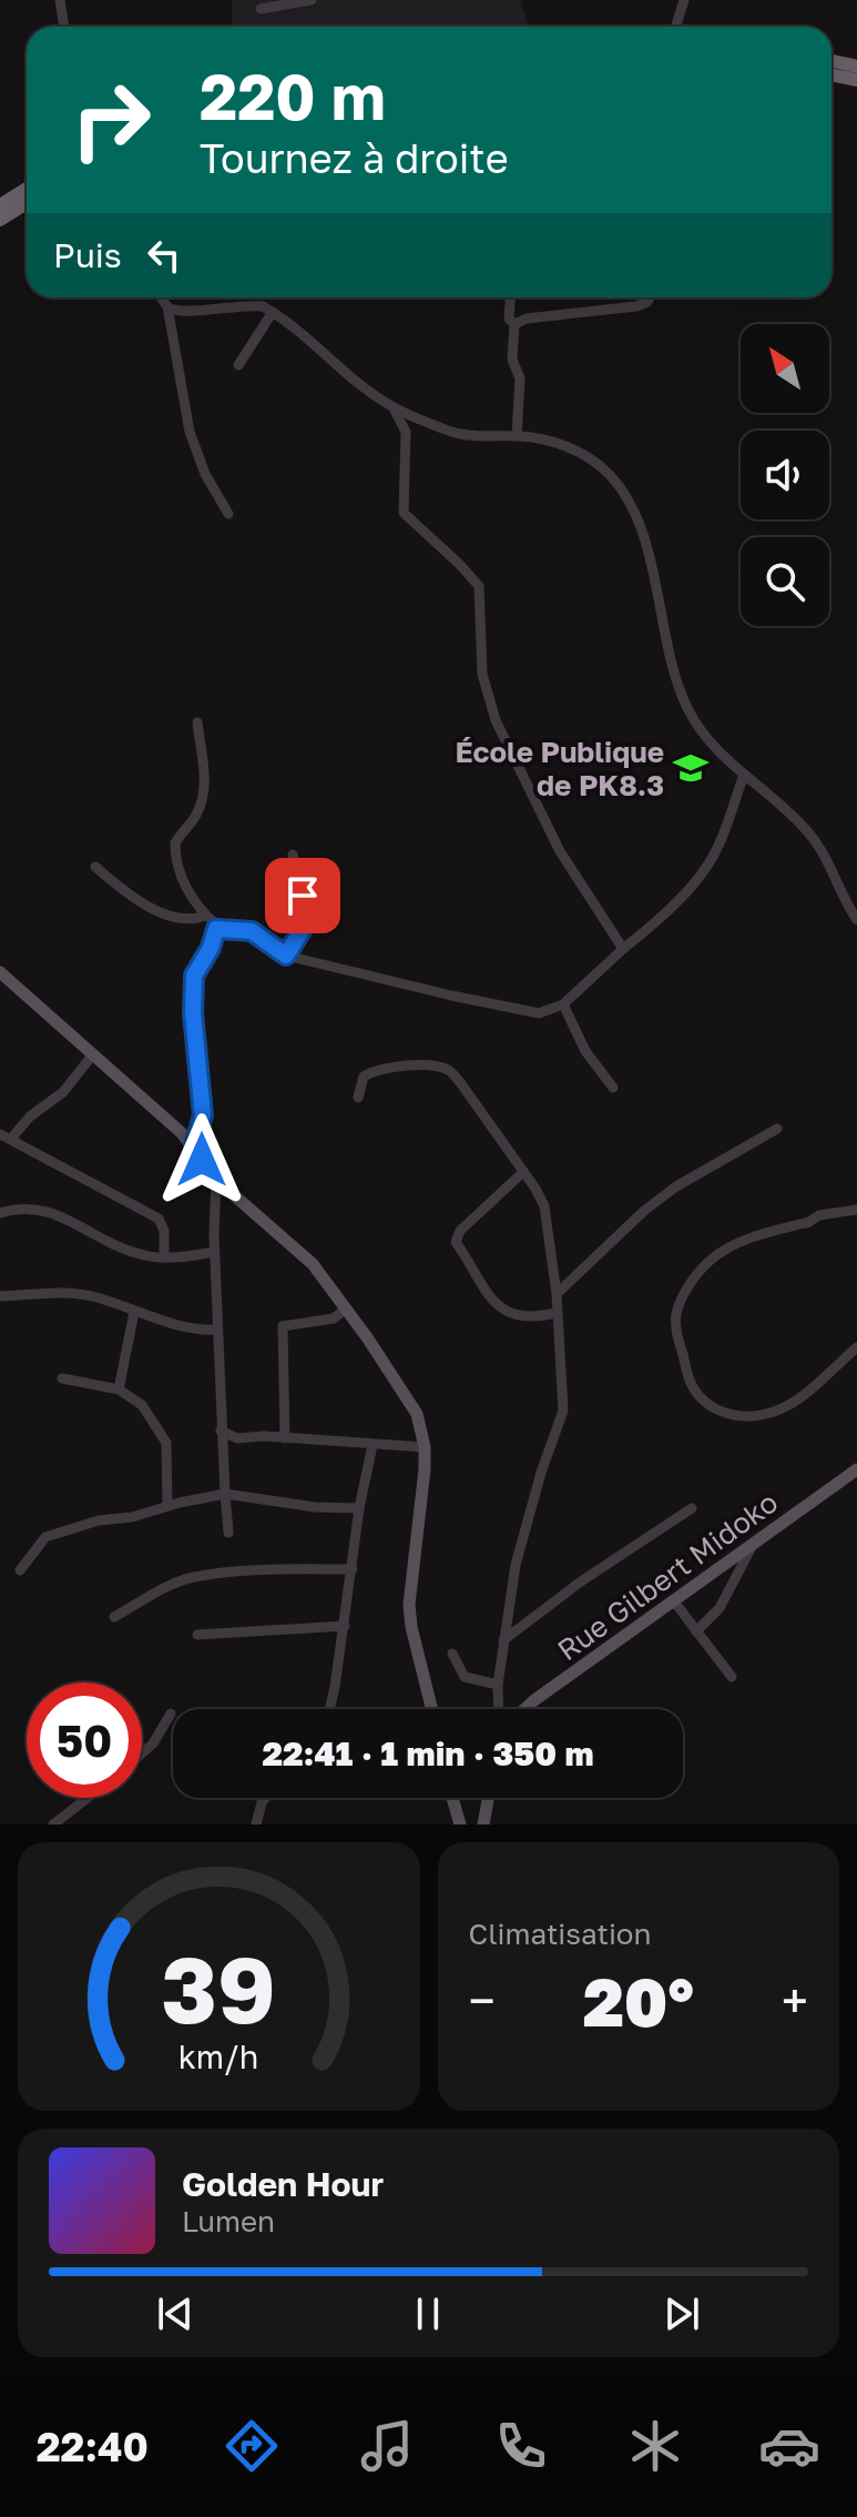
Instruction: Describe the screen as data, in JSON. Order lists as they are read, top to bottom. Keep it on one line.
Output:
{"streets":{"main road":["Rue Gilbert Midoko"]},"places":{"school or university":["École Publique de PK8.3"]},"north":"top left","page":{"turn":["220 m","Tournez à droite"],"then":"Puis","limit":"50","trip":"22:41 · 1 min · 350 m","tile":"Climatisation","heat":["−","20°","+"],"song":["Golden Hour","Lumen"],"tabs":"22:40","gauge":["39","km/h"]}}
